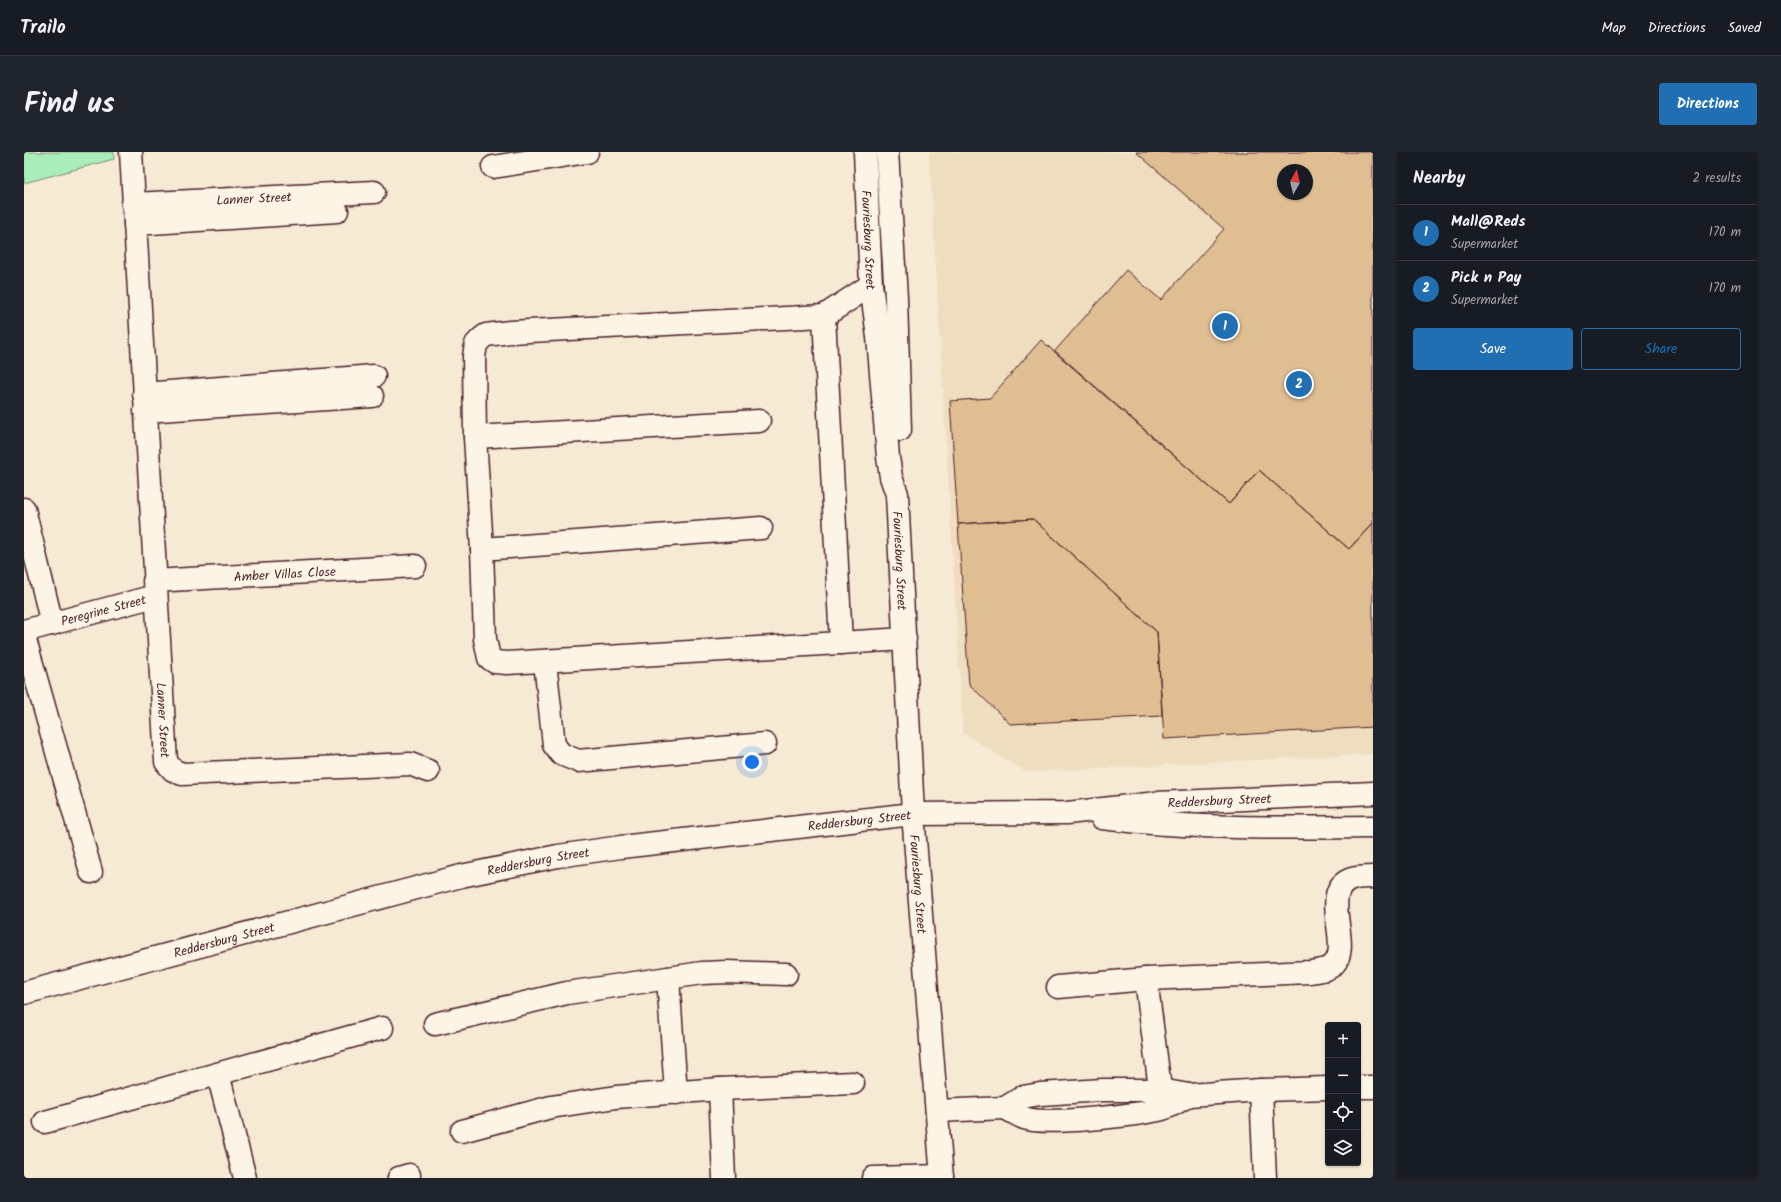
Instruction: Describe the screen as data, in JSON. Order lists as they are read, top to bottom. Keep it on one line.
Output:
{"streets":{"street":["Lanner Street","Fouriesburg Street","Amber Villas Close","Peregrine Street","Reddersburg Street"]},"crossings":[["Lanner Street","Amber Villas Close"],["Lanner Street","Peregrine Street"],["Fouriesburg Street","Reddersburg Street"],["Amber Villas Close","Peregrine Street"]],"north":"top","page":{"header":"Trailo","nav":["Map","Directions","Saved"],"title":"Find us","buttons":["Directions",["Save","Share"]],"heading":["Nearby","2 results"],"list":[{"mark":"1","name":"Mall@Reds","note":"Supermarket","value":"170 m"},{"mark":"2","name":"Pick n Pay","note":"Supermarket","value":"170 m"}],"pins":["1","2"],"map_buttons":["+","−"]}}
